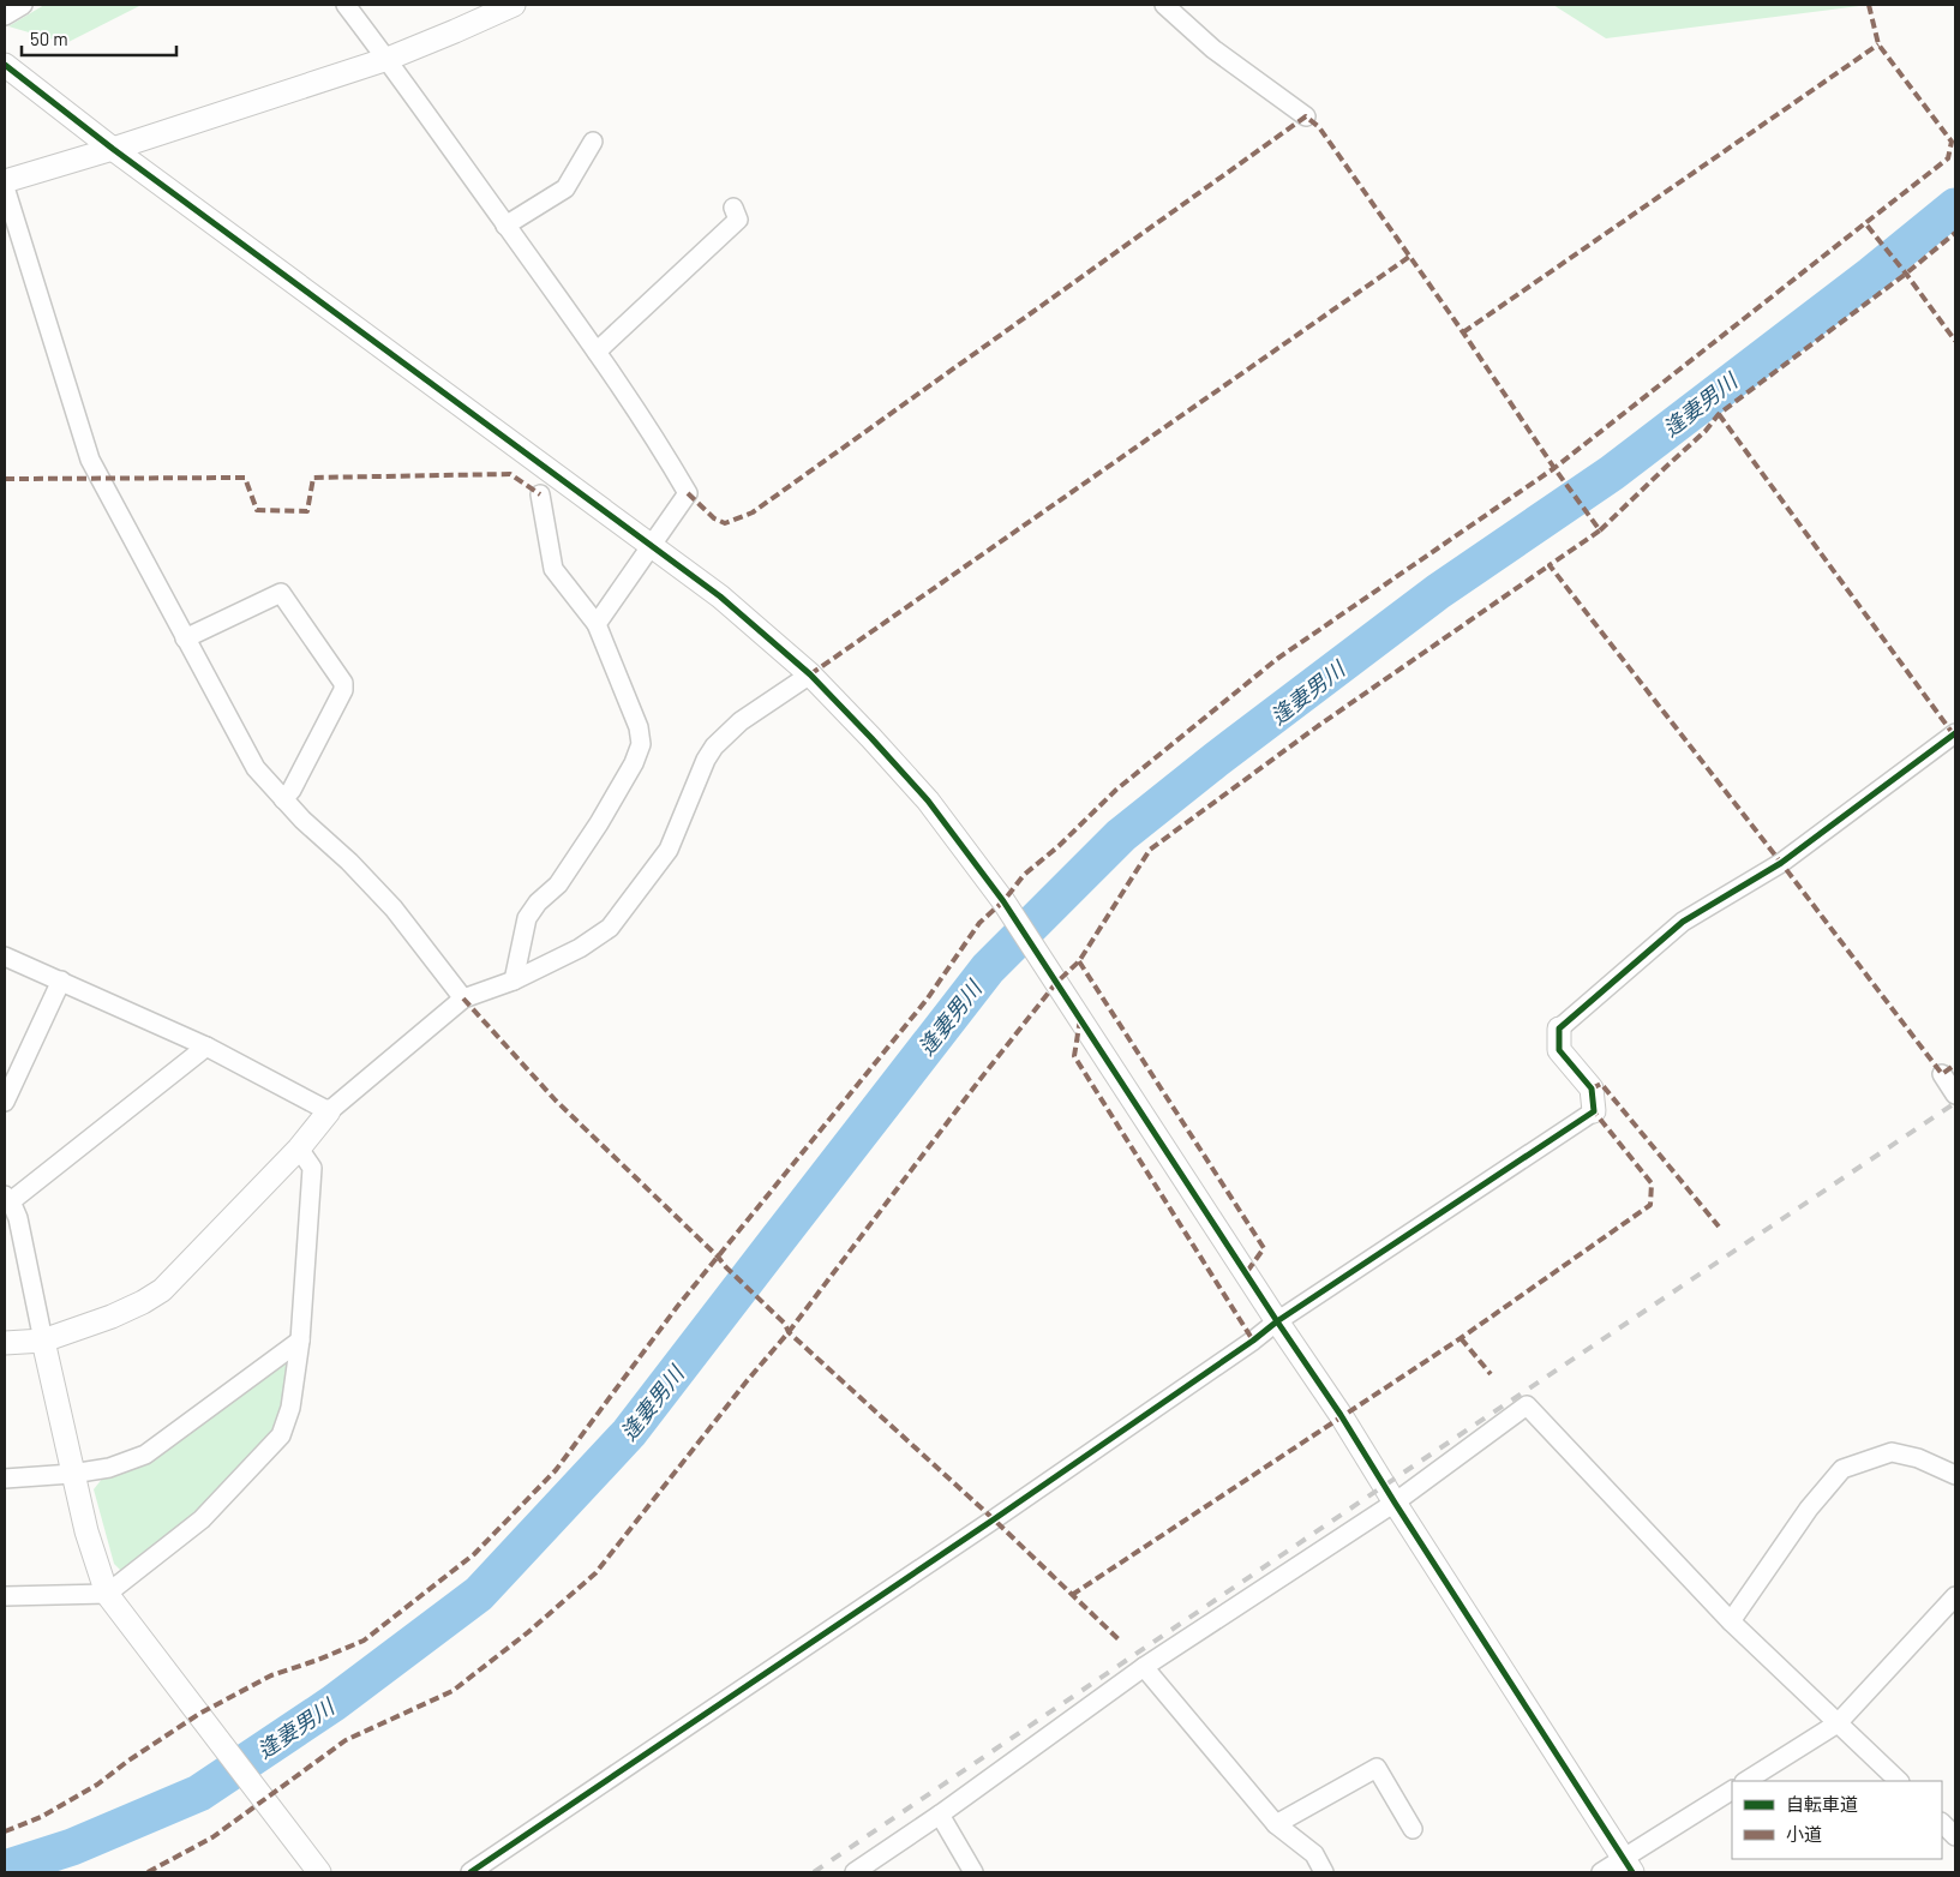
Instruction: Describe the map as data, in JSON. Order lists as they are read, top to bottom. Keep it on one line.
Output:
{"water":["逢妻男川"],"legend":["自転車道","小道"],"scale_bar":"50 m"}
